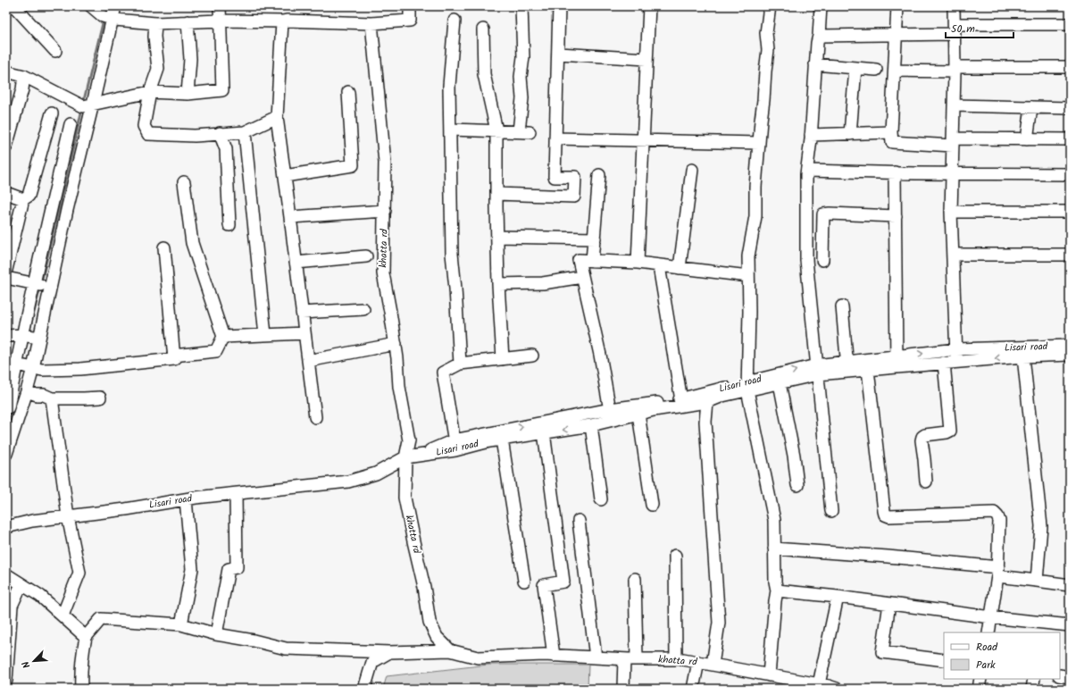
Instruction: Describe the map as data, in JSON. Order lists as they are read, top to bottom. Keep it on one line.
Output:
{"streets":{"street":["khatta rd","Lisari road"]},"crossings":[["khatta rd","Lisari road"]],"legend":["Road","Park"],"scale_bar":"50 m","north":"bottom left"}
